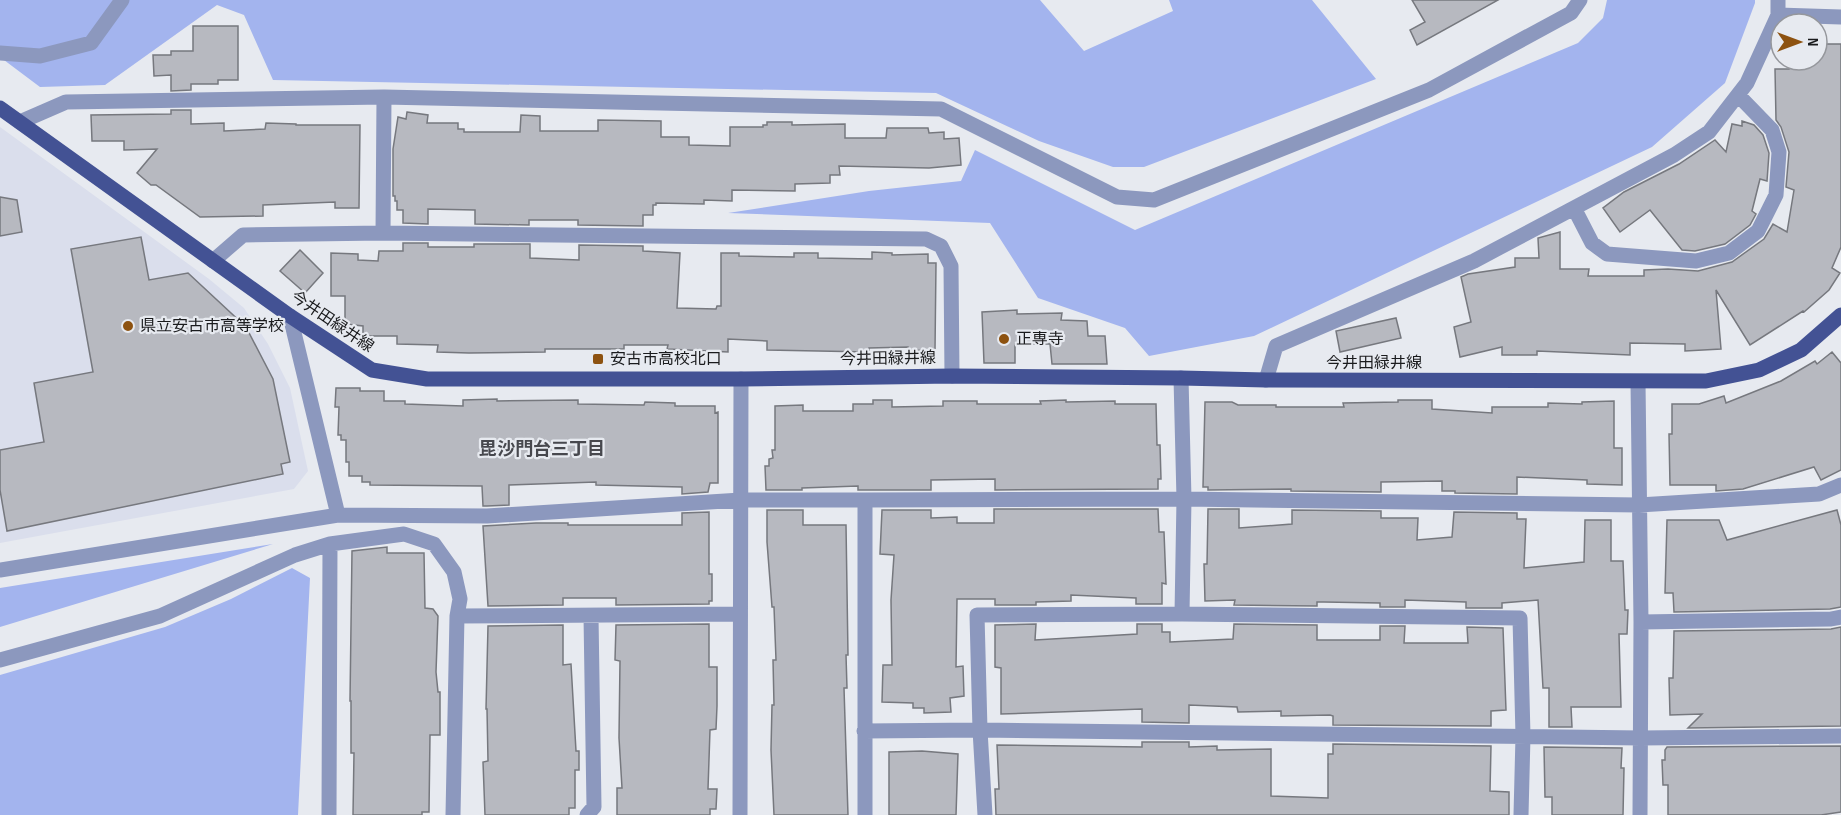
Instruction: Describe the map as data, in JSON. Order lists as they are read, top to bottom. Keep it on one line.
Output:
{"streets":{"main road":["今井田緑井線"]},"districts":["毘沙門台三丁目"],"places":{"other":["県立安古市高等学校","正専寺"],"transit":["安古市高校北口"]},"north":"right"}
